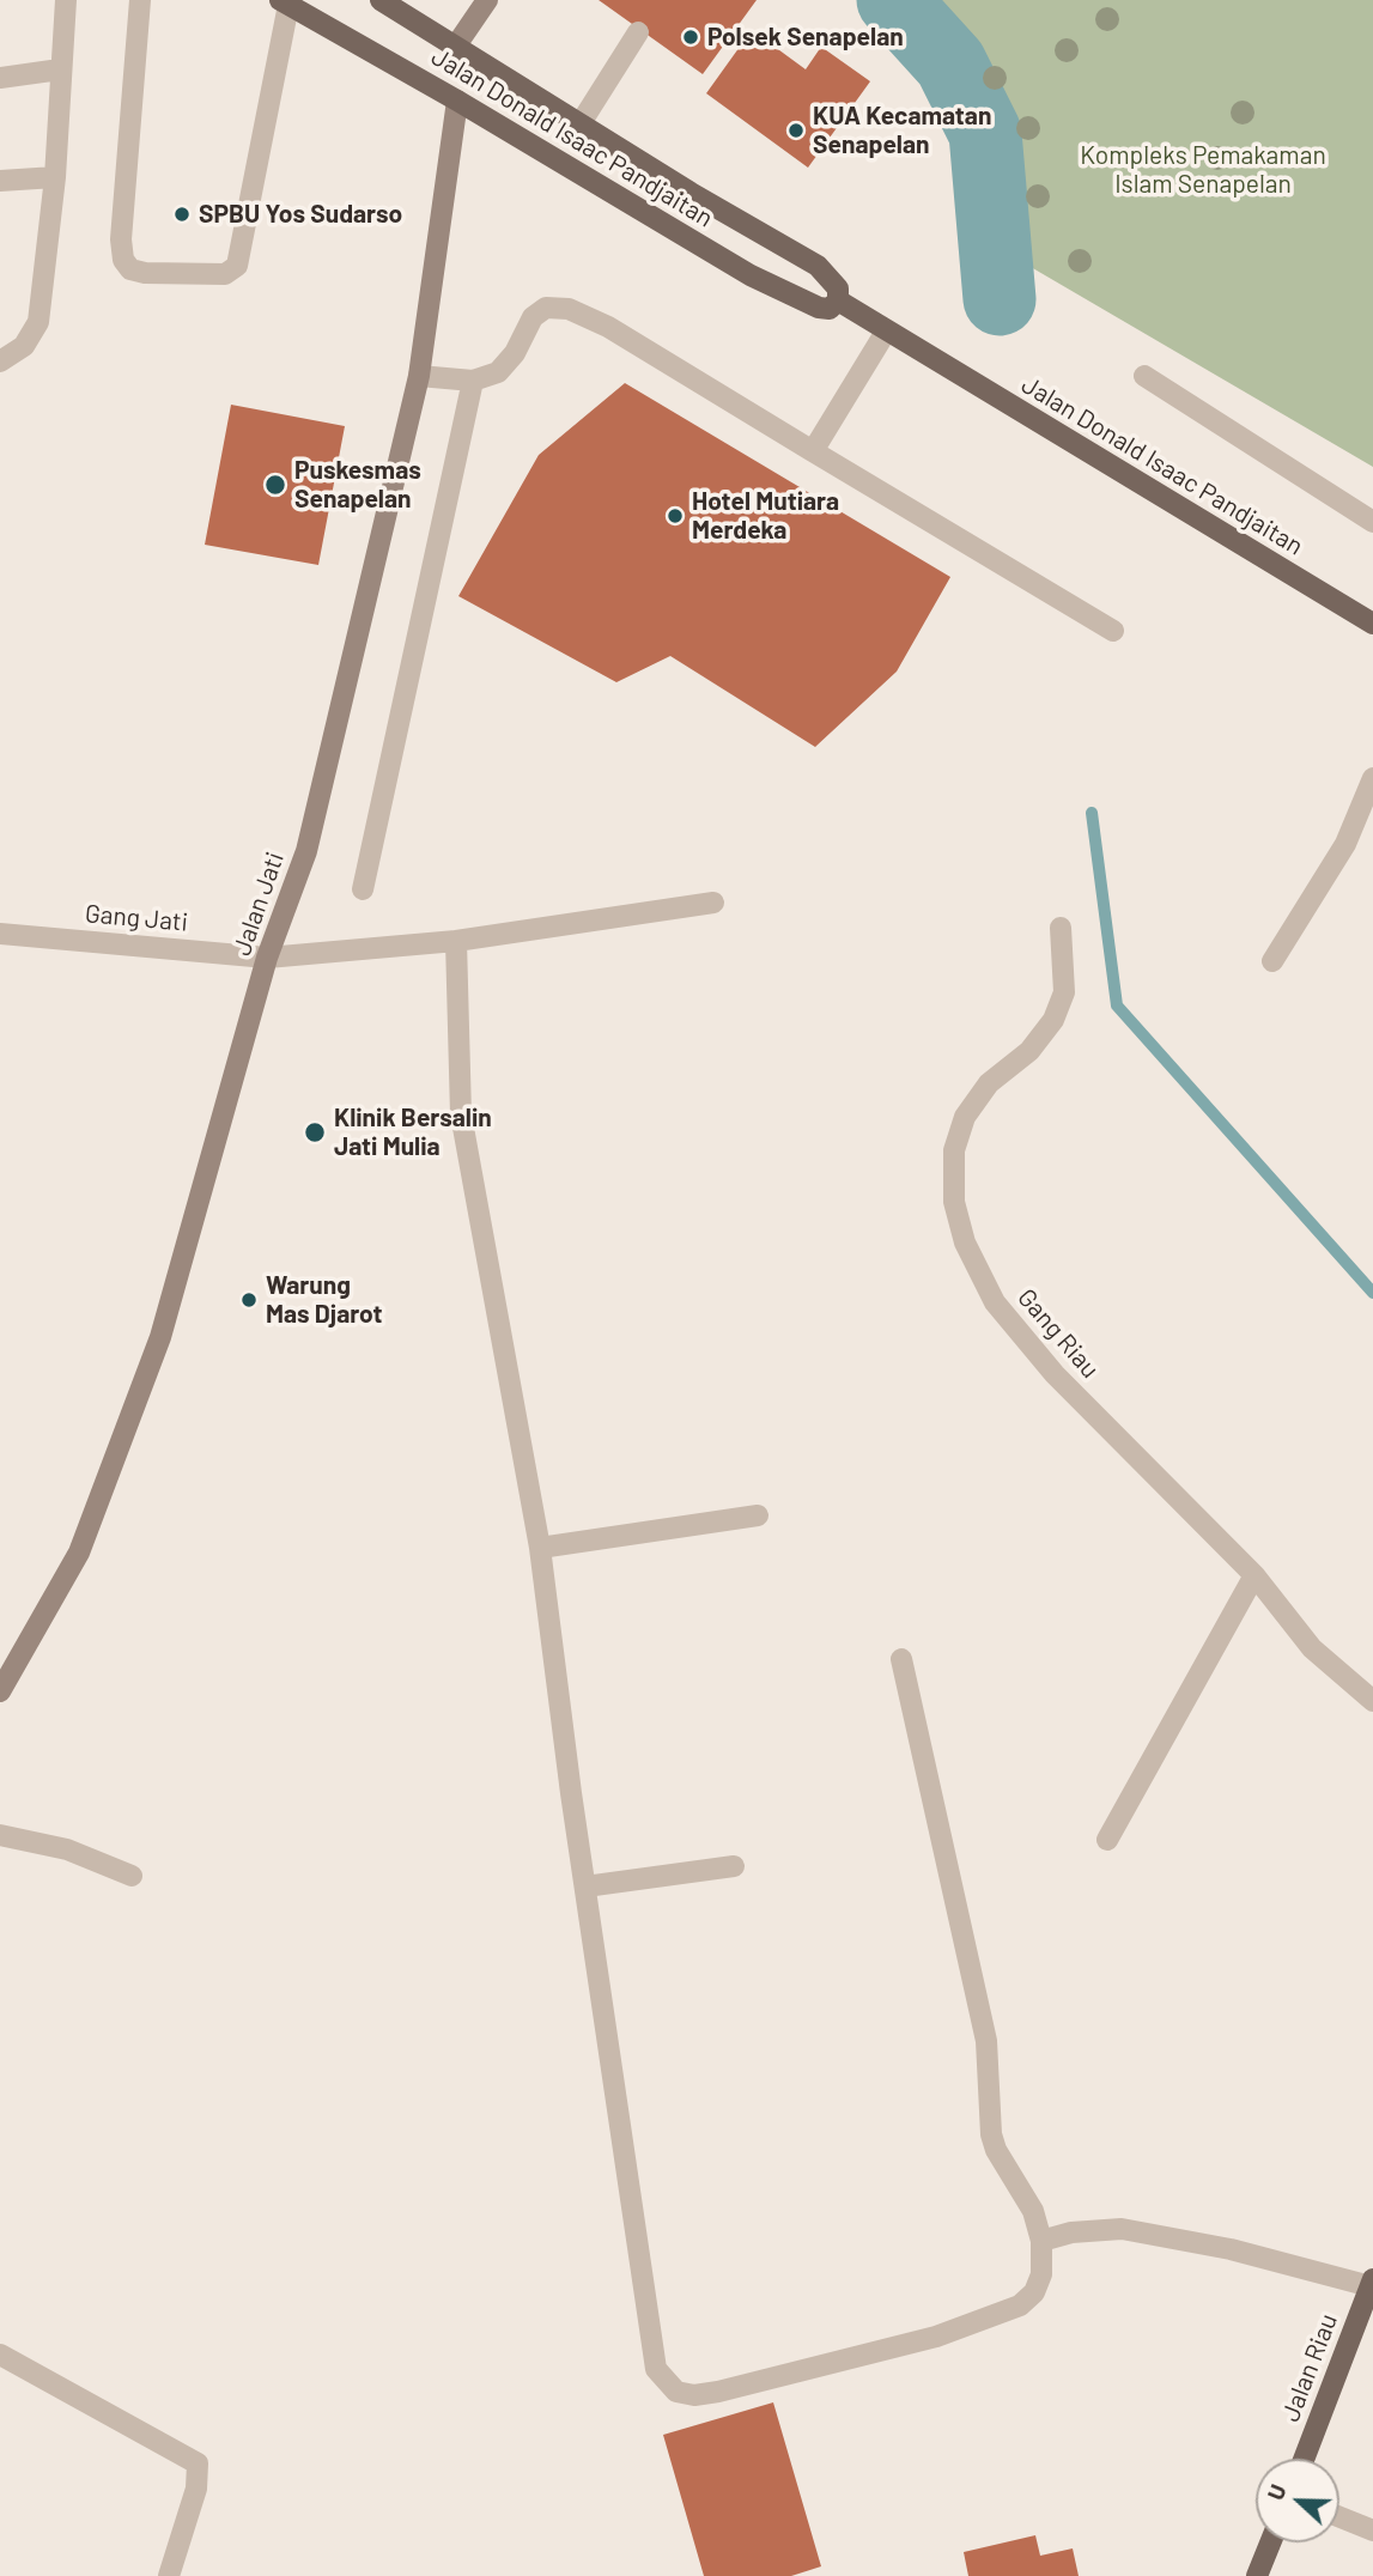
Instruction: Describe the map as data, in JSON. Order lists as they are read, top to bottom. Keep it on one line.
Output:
{"streets":{"main road":["Jalan Donald Isaac Pandjaitan","Jalan Jati","Jalan Riau"],"street":["Gang Jati","Gang Riau"]},"crossings":[["Jalan Donald Isaac Pandjaitan","Jalan Jati"],["Jalan Jati","Gang Jati"]],"parks":["Kompleks Pemakaman Islam Senapelan"],"places":["Polsek Senapelan","KUA Kecamatan Senapelan","SPBU Yos Sudarso","Puskesmas Senapelan","Hotel Mutiara Merdeka","Klinik Bersalin Jati Mulia","Warung Mas Djarot"],"north":"left"}
